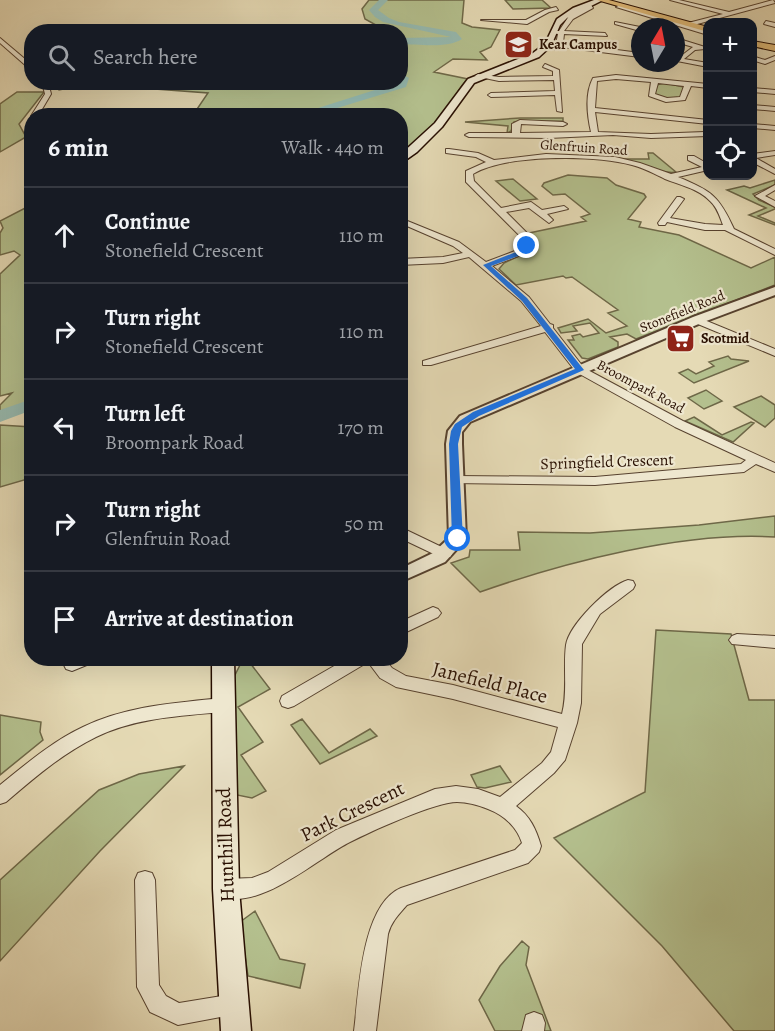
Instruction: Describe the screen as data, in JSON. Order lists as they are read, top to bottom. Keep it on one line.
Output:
{"streets":{"main road":["Hunthill Road"],"street":["Glenfruin Road","Stonefield Road","Broompark Road","Springfield Crescent","Janefield Place","Park Crescent"]},"crossings":[["Glenfruin Road","Broompark Road"],["Stonefield Road","Broompark Road"],["Stonefield Road","Springfield Crescent"],["Broompark Road","Springfield Crescent"],["Park Crescent","Hunthill Road"]],"places":{"school or university":["Kear Campus"],"supermarket":["Scotmid"]},"north":"top","page":{"map_buttons":["+","−"],"search":"Search here","heading":["6 min","Walk · 440 m"],"list":[["Continue","Stonefield Crescent","110 m"],["Turn right","Stonefield Crescent","110 m"],["Turn left","Broompark Road","170 m"],["Turn right","Glenfruin Road","50 m"],"Arrive at destination"]}}
